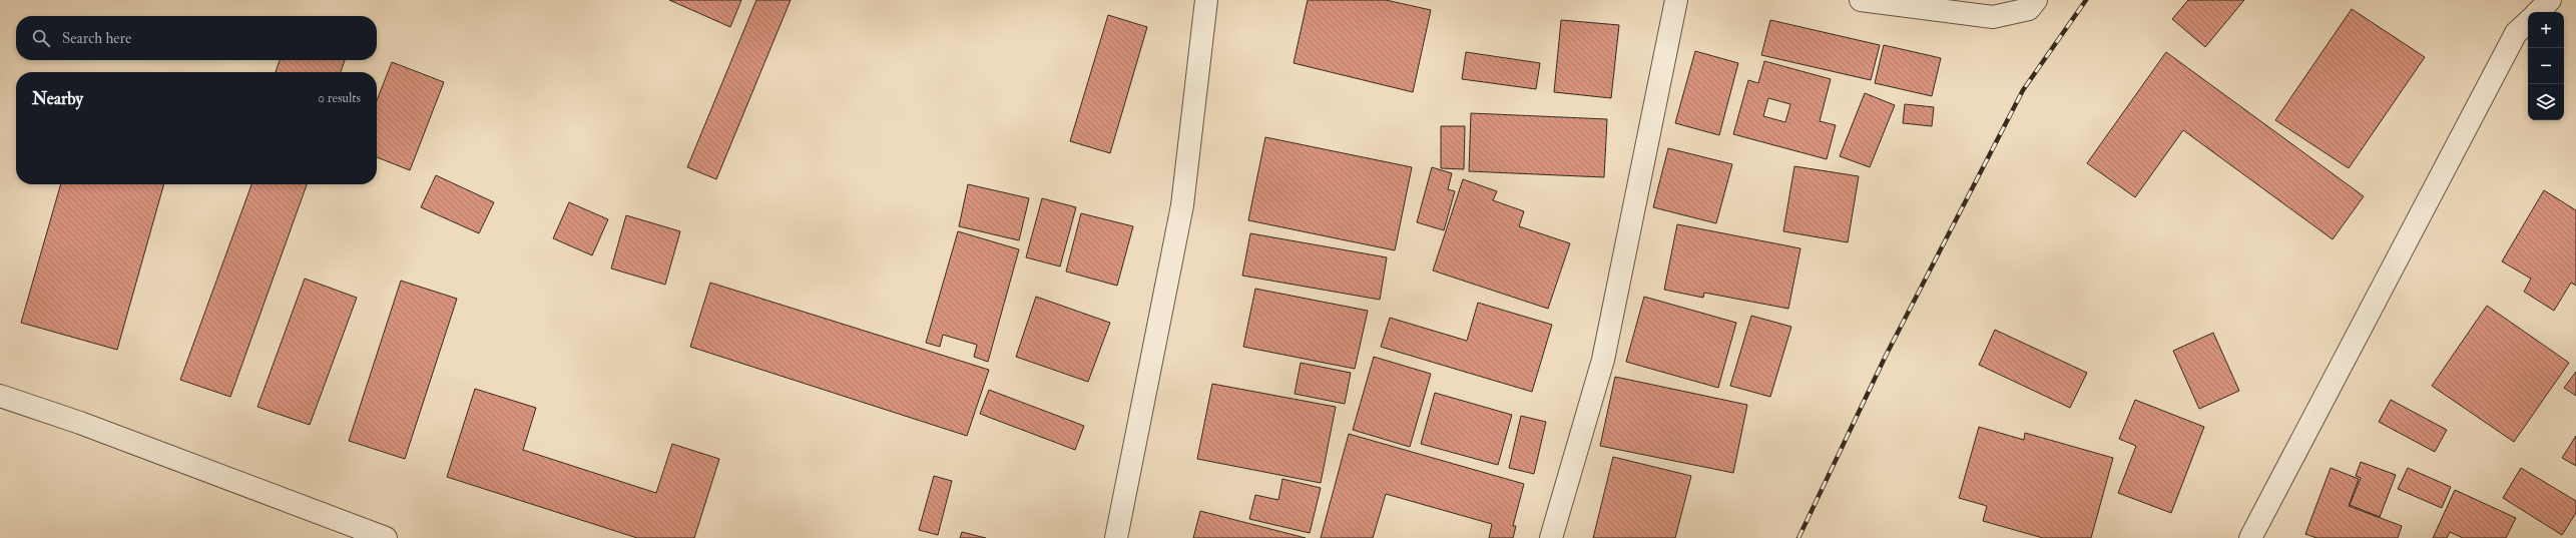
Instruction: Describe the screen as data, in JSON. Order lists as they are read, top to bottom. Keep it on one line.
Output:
{"page":{"map_buttons":["+","−"],"search":"Search here","heading":["Nearby","0 results"]}}
